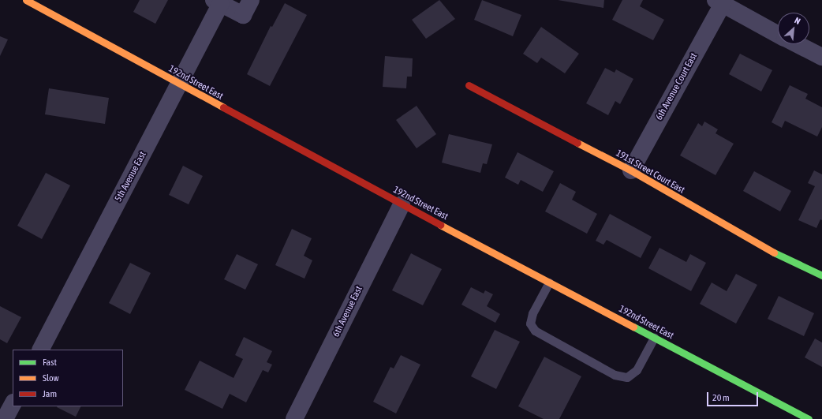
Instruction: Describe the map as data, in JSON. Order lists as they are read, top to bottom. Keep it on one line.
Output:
{"streets":{"street":["192nd Street East","6th Avenue Court East","191st Street Court East","5th Avenue East","6th Avenue East"]},"crossings":[["192nd Street East","5th Avenue East"],["192nd Street East","6th Avenue East"],["6th Avenue Court East","191st Street Court East"]],"legend":["Fast","Slow","Jam"],"scale_bar":"20 m","north":"top right"}
